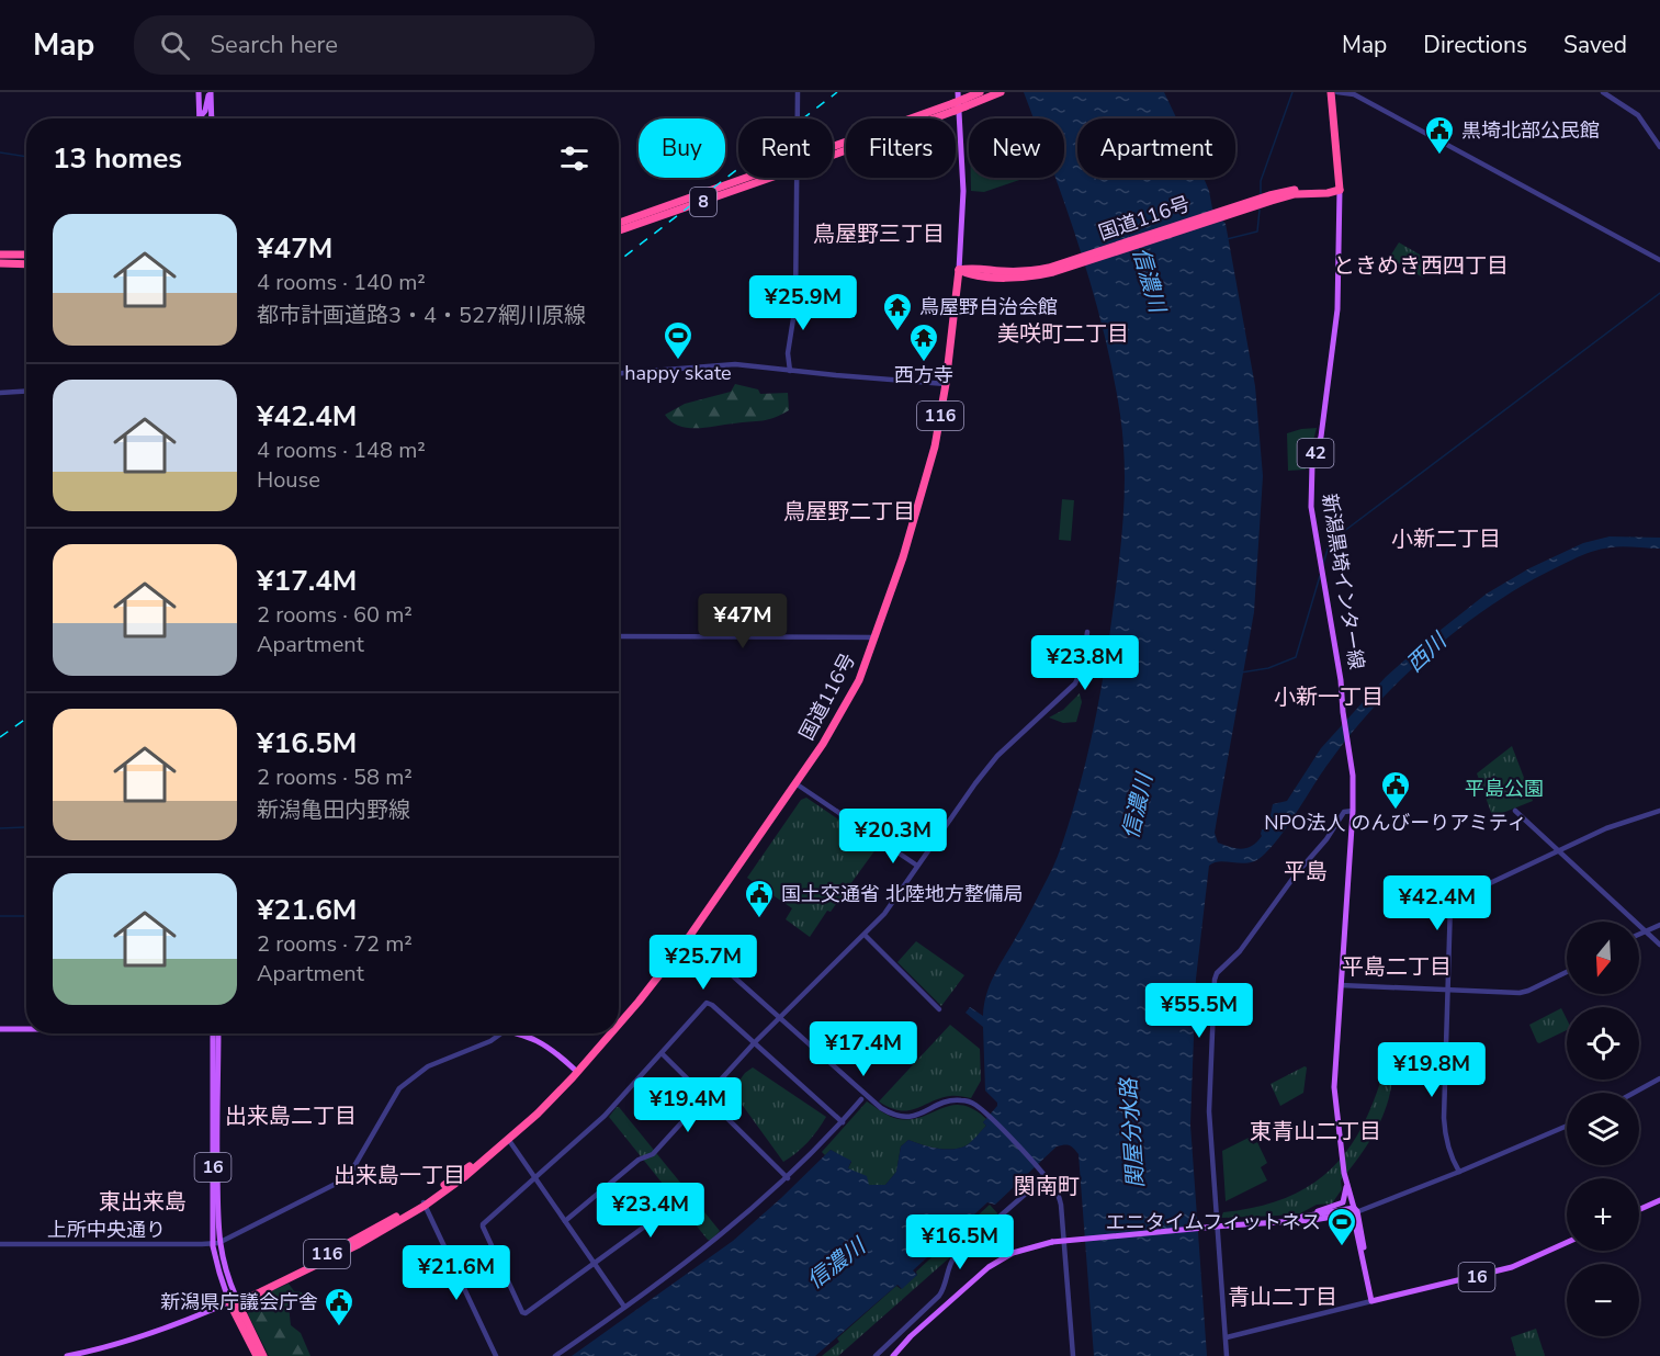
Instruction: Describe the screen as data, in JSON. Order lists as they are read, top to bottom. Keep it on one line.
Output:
{"streets":{"highway":["8","国道116号","116"],"main road":["42","新潟黒埼インター線","16"],"street":["上所中央通り"]},"crossings":[["国道116号","新潟黒埼インター線"],["国道116号","16"],["新潟黒埼インター線","16"],["16","上所中央通り"]],"districts":["鳥屋野三丁目","ときめき西四丁目","美咲町二丁目","鳥屋野二丁目","小新二丁目","小新一丁目","平島","平島二丁目","出来島二丁目","東青山二丁目","出来島一丁目","関南町","東出来島","青山二丁目"],"water":["信濃川","西川","関屋分水路"],"parks":["平島公園"],"places":{"public building":["黒埼北部公民館","NPO法人 のんびーりアミティ","国土交通省 北陸地方整備局","新潟県庁議会庁舎"],"temple":["鳥屋野自治会館","西方寺"],"sports":["happy skate","エニタイムフィットネス"]},"north":"bottom","page":{"header":"Map","search":"Search here","nav":["Map","Directions","Saved"],"chip":["Buy","Rent","Filters","New","Apartment"],"heading":"13 homes","list":[{"name":"¥47M","note":"4 rooms · 140 m² · 都市計画道路3・4・527網川原線"},{"name":"¥42.4M","note":"4 rooms · 148 m² · House"},{"name":"¥17.4M","note":"2 rooms · 60 m² · Apartment"},{"name":"¥16.5M","note":"2 rooms · 58 m² · 新潟亀田内野線"},{"name":"¥21.6M","note":"2 rooms · 72 m² · Apartment"}],"price":["¥25.9M","¥47M","¥23.8M","¥20.3M","¥42.4M","¥25.7M","¥55.5M","¥17.4M","¥19.8M","¥19.4M","¥23.4M","¥16.5M","¥21.6M"],"map_buttons":["+","−"]}}
